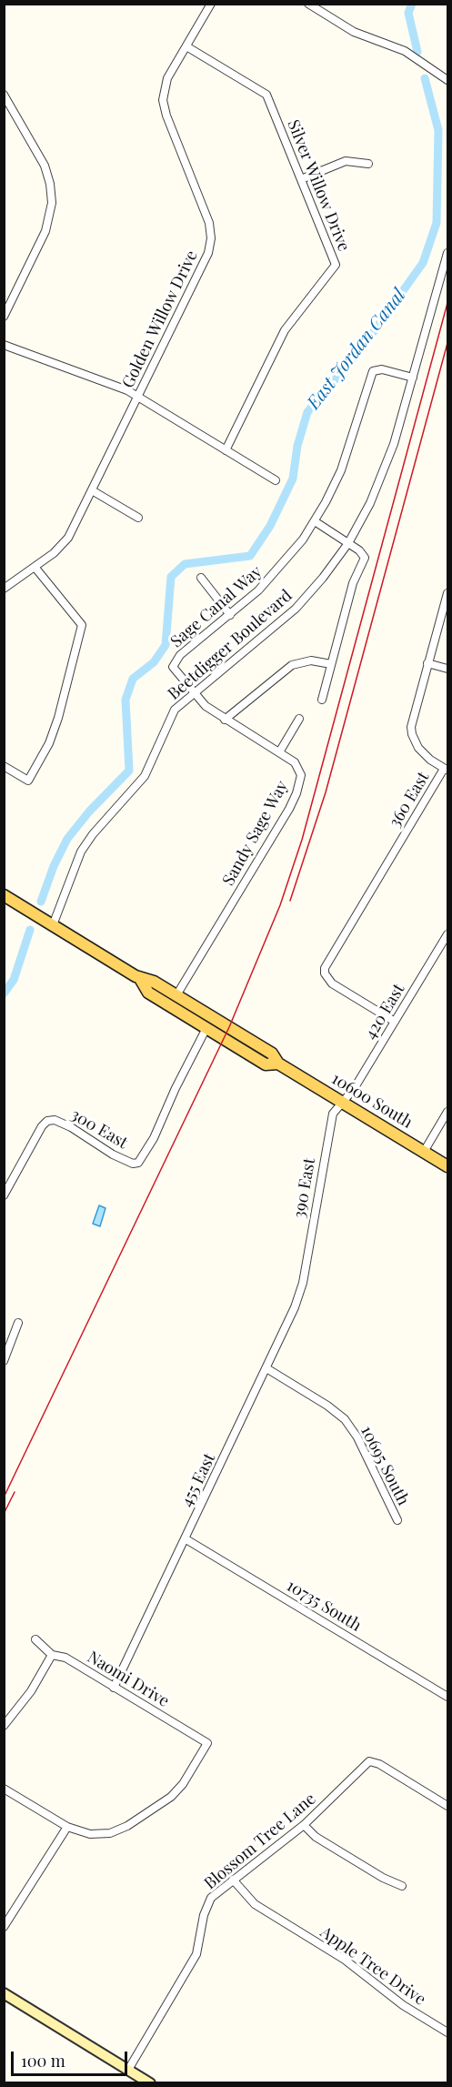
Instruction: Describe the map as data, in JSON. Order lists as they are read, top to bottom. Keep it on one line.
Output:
{"streets":{"main road":["10600 South"],"street":["Silver Willow Drive","Golden Willow Drive","Sage Canal Way","Beetdigger Boulevard","360 East","Sandy Sage Way","420 East","300 East","390 East","10695 South","455 East","10735 South","Naomi Drive","Blossom Tree Lane","Apple Tree Drive"]},"crossings":[["Silver Willow Drive","Golden Willow Drive"],["Sage Canal Way","Beetdigger Boulevard"],["Sage Canal Way","Sandy Sage Way"],["Beetdigger Boulevard","Sandy Sage Way"],["Beetdigger Boulevard","10600 South"],["360 East","420 East"],["Sandy Sage Way","10600 South"],["420 East","10600 South"],["420 East","390 East"],["10600 South","300 East"],["10600 South","390 East"],["390 East","455 East"],["10695 South","455 East"],["455 East","10735 South"],["455 East","Naomi Drive"],["Blossom Tree Lane","Apple Tree Drive"]],"water":["East Jordan Canal"],"scale_bar":"100 m"}
